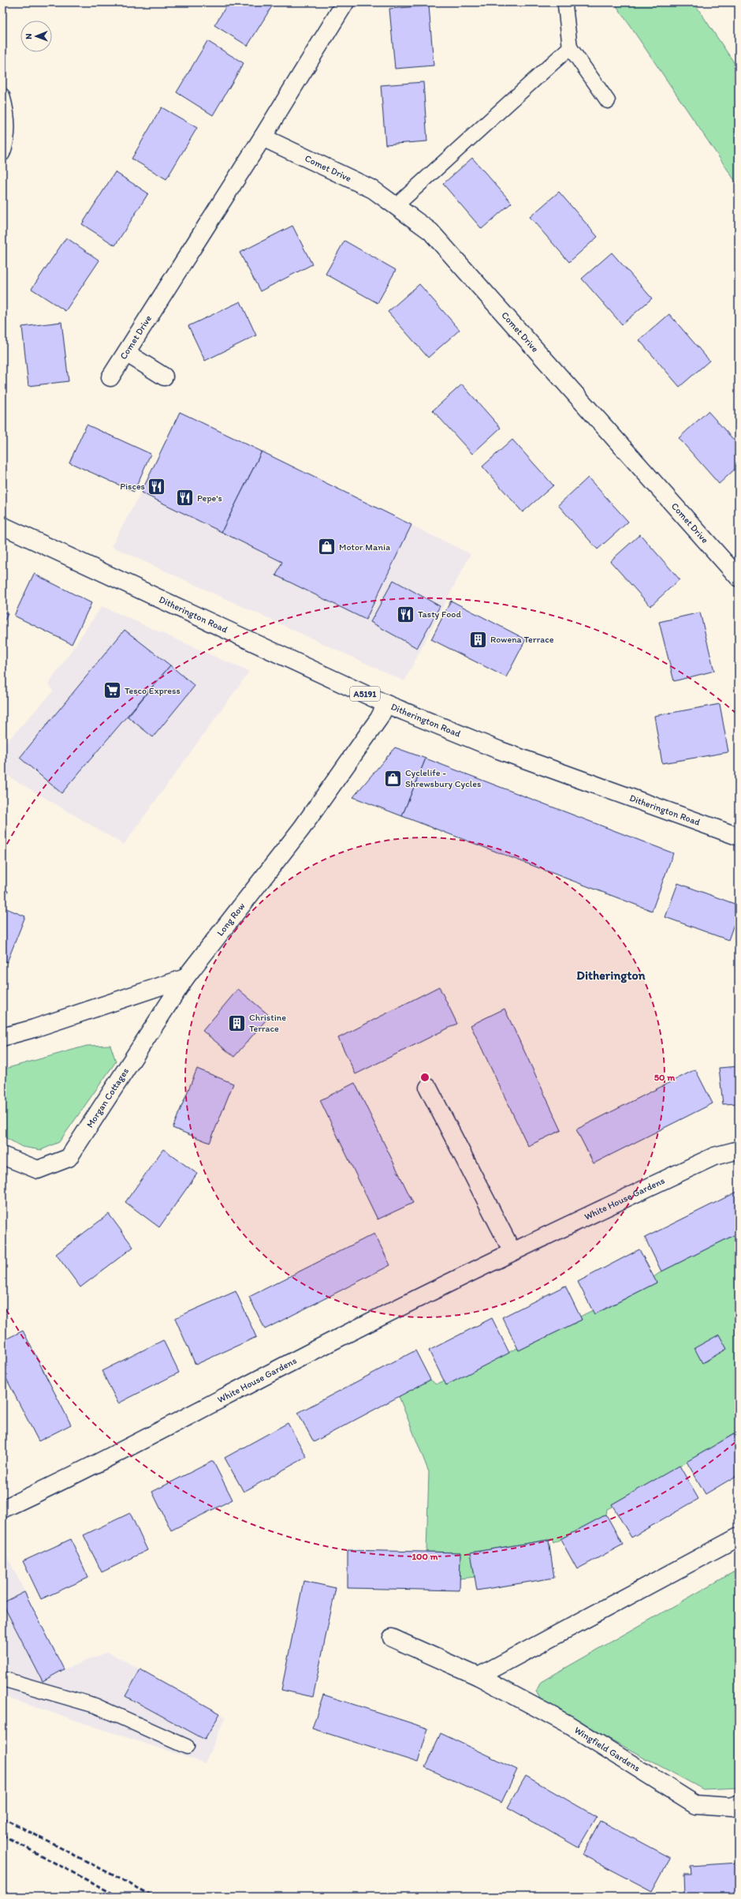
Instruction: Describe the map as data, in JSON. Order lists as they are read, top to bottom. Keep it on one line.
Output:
{"streets":{"street":["Comet Drive","Ditherington Road","A5191","Long Row","Morgan Cottages","White House Gardens","Wingfield Gardens"]},"crossings":[["Ditherington Road","Long Row"],["Long Row","Morgan Cottages"]],"districts":["Ditherington"],"places":{"restaurant":["Pisces","Pepe's","Tasty Food"],"shop":["Motor Mania","Cyclelife - Shrewsbury Cycles"],"building":["Rowena Terrace","Christine Terrace"],"supermarket":["Tesco Express"]},"north":"left","rings":["50 m","100 m"]}
